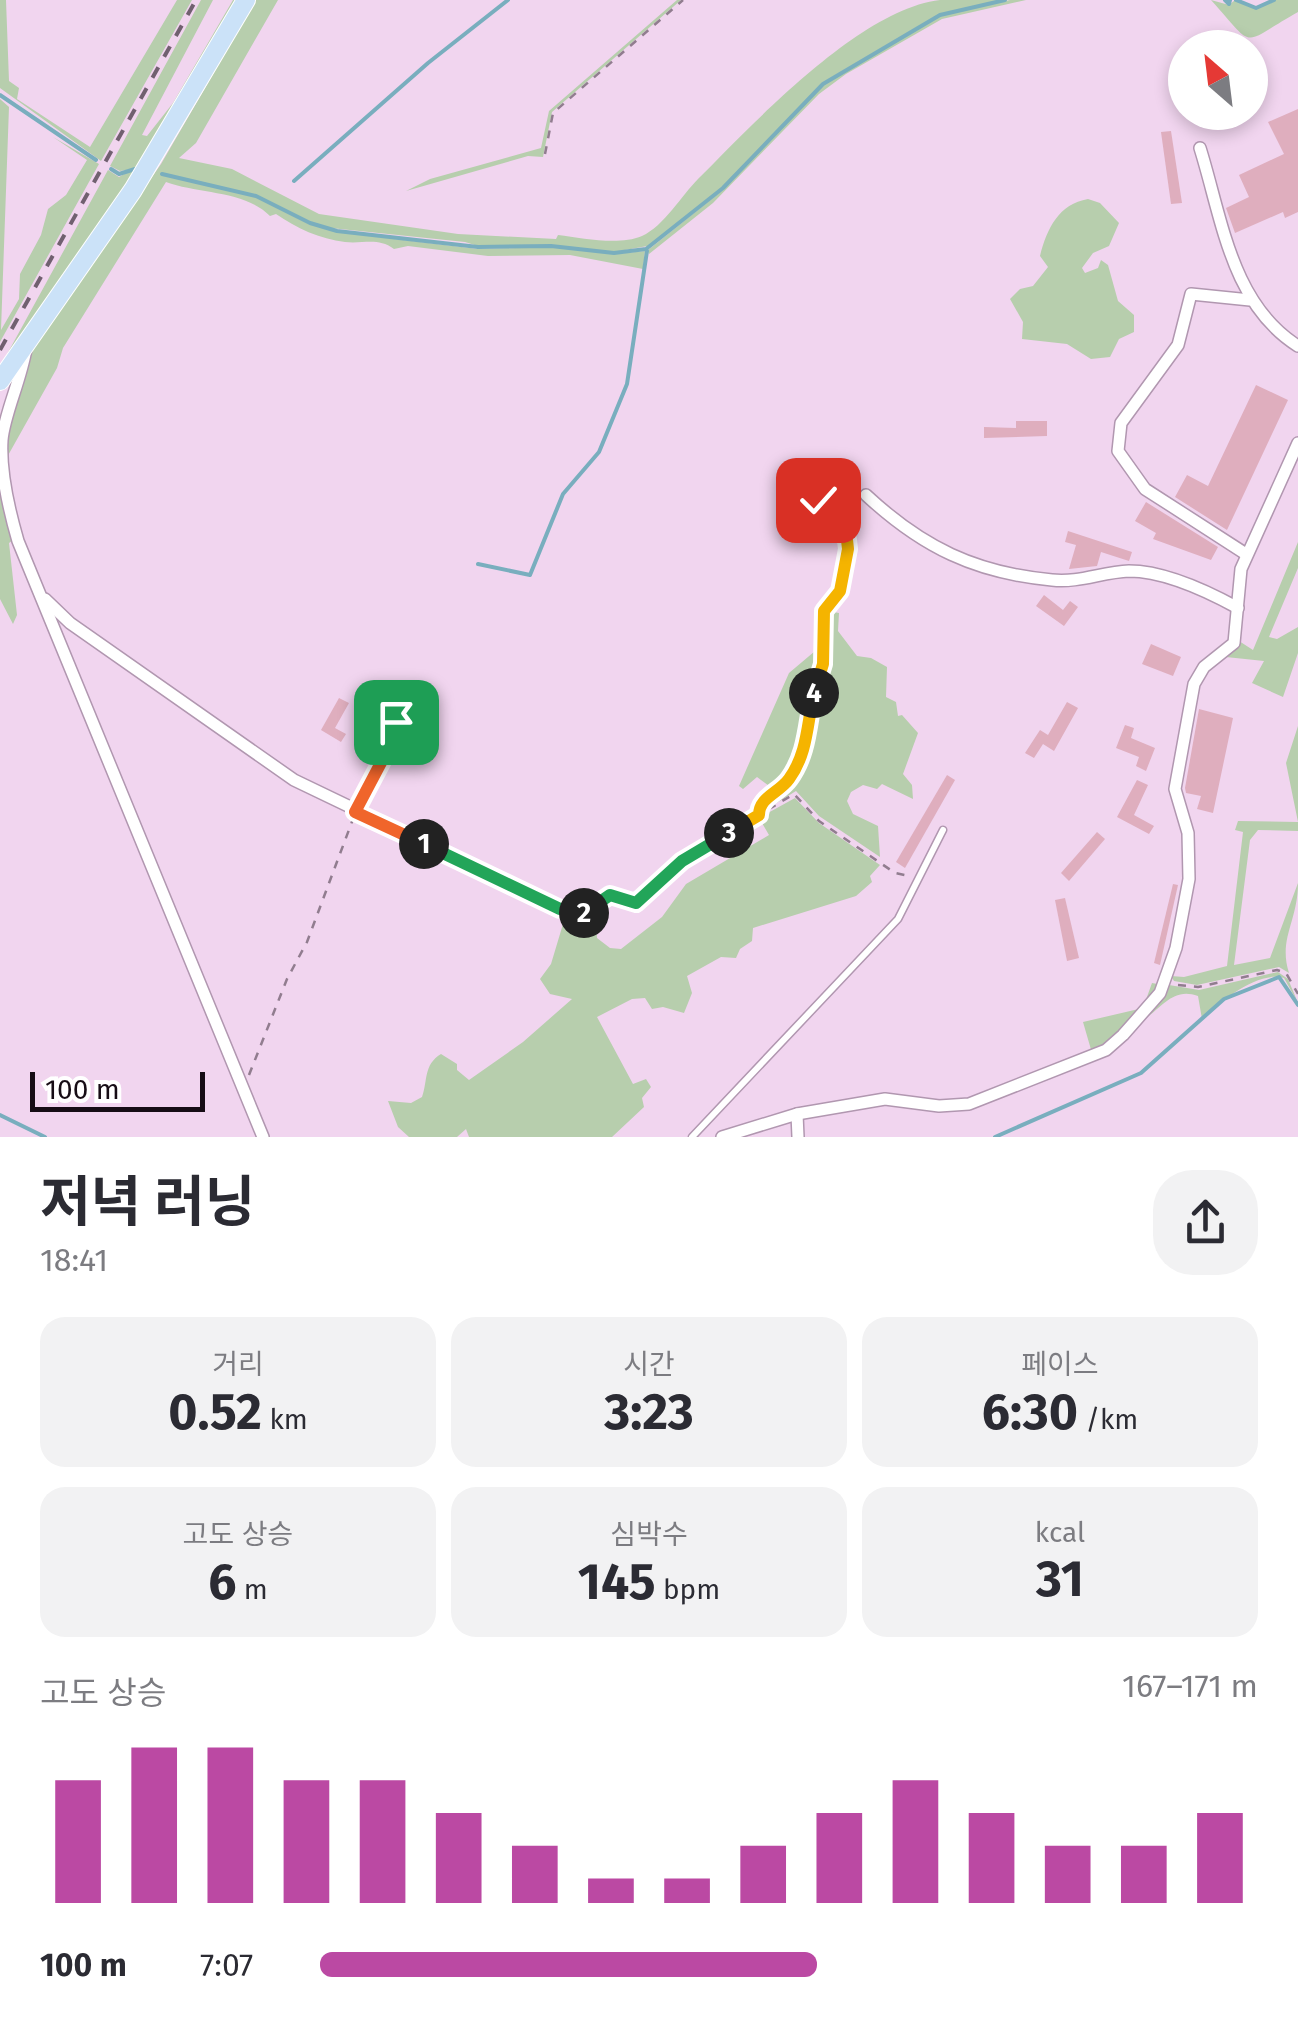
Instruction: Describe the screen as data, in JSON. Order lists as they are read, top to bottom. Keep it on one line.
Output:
{"scale_bar":"100 m","north":"top left","page":{"pins":["4","3","1","2"],"scale":"100 m","heading":["저녁 러닝","18:41"],"stats":[["거리","0.52 km"],["시간","3:23"],["페이스","6:30 /km"],["고도 상승","6 m"],["심박수","145 bpm"],["kcal","31"]],"chart":["고도 상승","167–171 m"],"list":[{"name":"100 m","note":"7:07"}]}}
